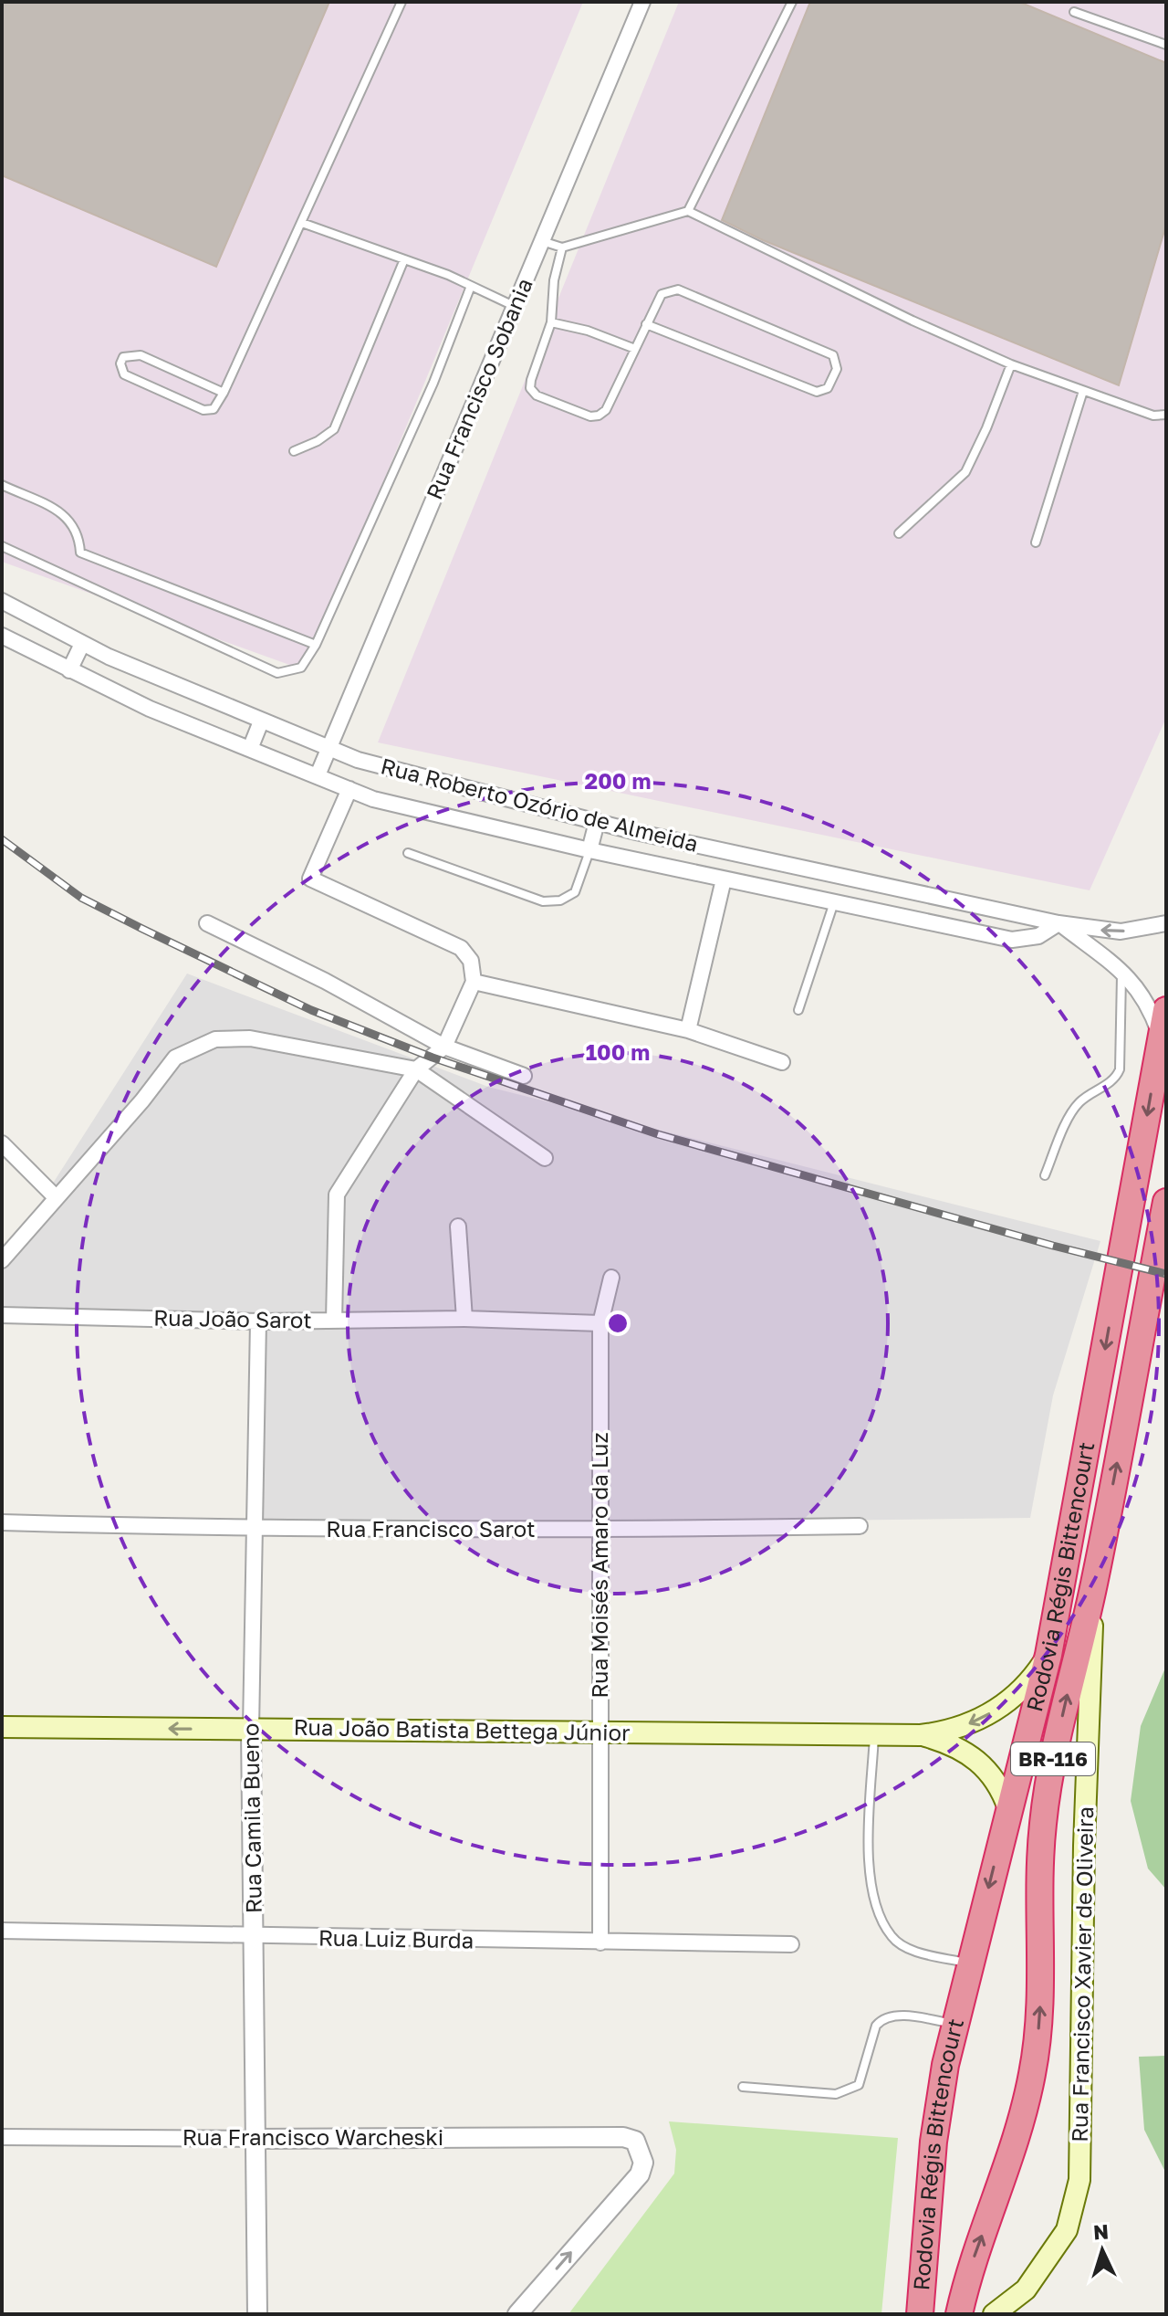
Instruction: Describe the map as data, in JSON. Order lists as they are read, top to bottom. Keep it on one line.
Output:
{"streets":{"highway":["Rodovia Régis Bittencourt","BR-116"],"main road":["Rua João Batista Bettega Júnior","Rua Francisco Xavier de Oliveira"],"street":["Rua Francisco Sobania","Rua Roberto Ozório de Almeida","Rua João Sarot","Rua Francisco Sarot","Rua Moisés Amaro da Luz","Rua Camila Bueno","Rua Luiz Burda","Rua Francisco Warcheski"]},"crossings":[["Rua Francisco Sobania","Rua Roberto Ozório de Almeida"],["Rua Roberto Ozório de Almeida","Rodovia Régis Bittencourt"],["Rua João Sarot","Rua Moisés Amaro da Luz"],["Rua João Sarot","Rua Camila Bueno"],["Rua Francisco Sarot","Rua Moisés Amaro da Luz"],["Rua Francisco Sarot","Rua Camila Bueno"],["Rua Moisés Amaro da Luz","Rua João Batista Bettega Júnior"],["Rua Moisés Amaro da Luz","Rua Luiz Burda"],["Rodovia Régis Bittencourt","Rua João Batista Bettega Júnior"],["Rodovia Régis Bittencourt","Rua Francisco Xavier de Oliveira"],["Rua João Batista Bettega Júnior","Rua Camila Bueno"],["Rua Camila Bueno","Rua Luiz Burda"],["Rua Camila Bueno","Rua Francisco Warcheski"]],"north":"top","rings":["200 m","100 m"]}
